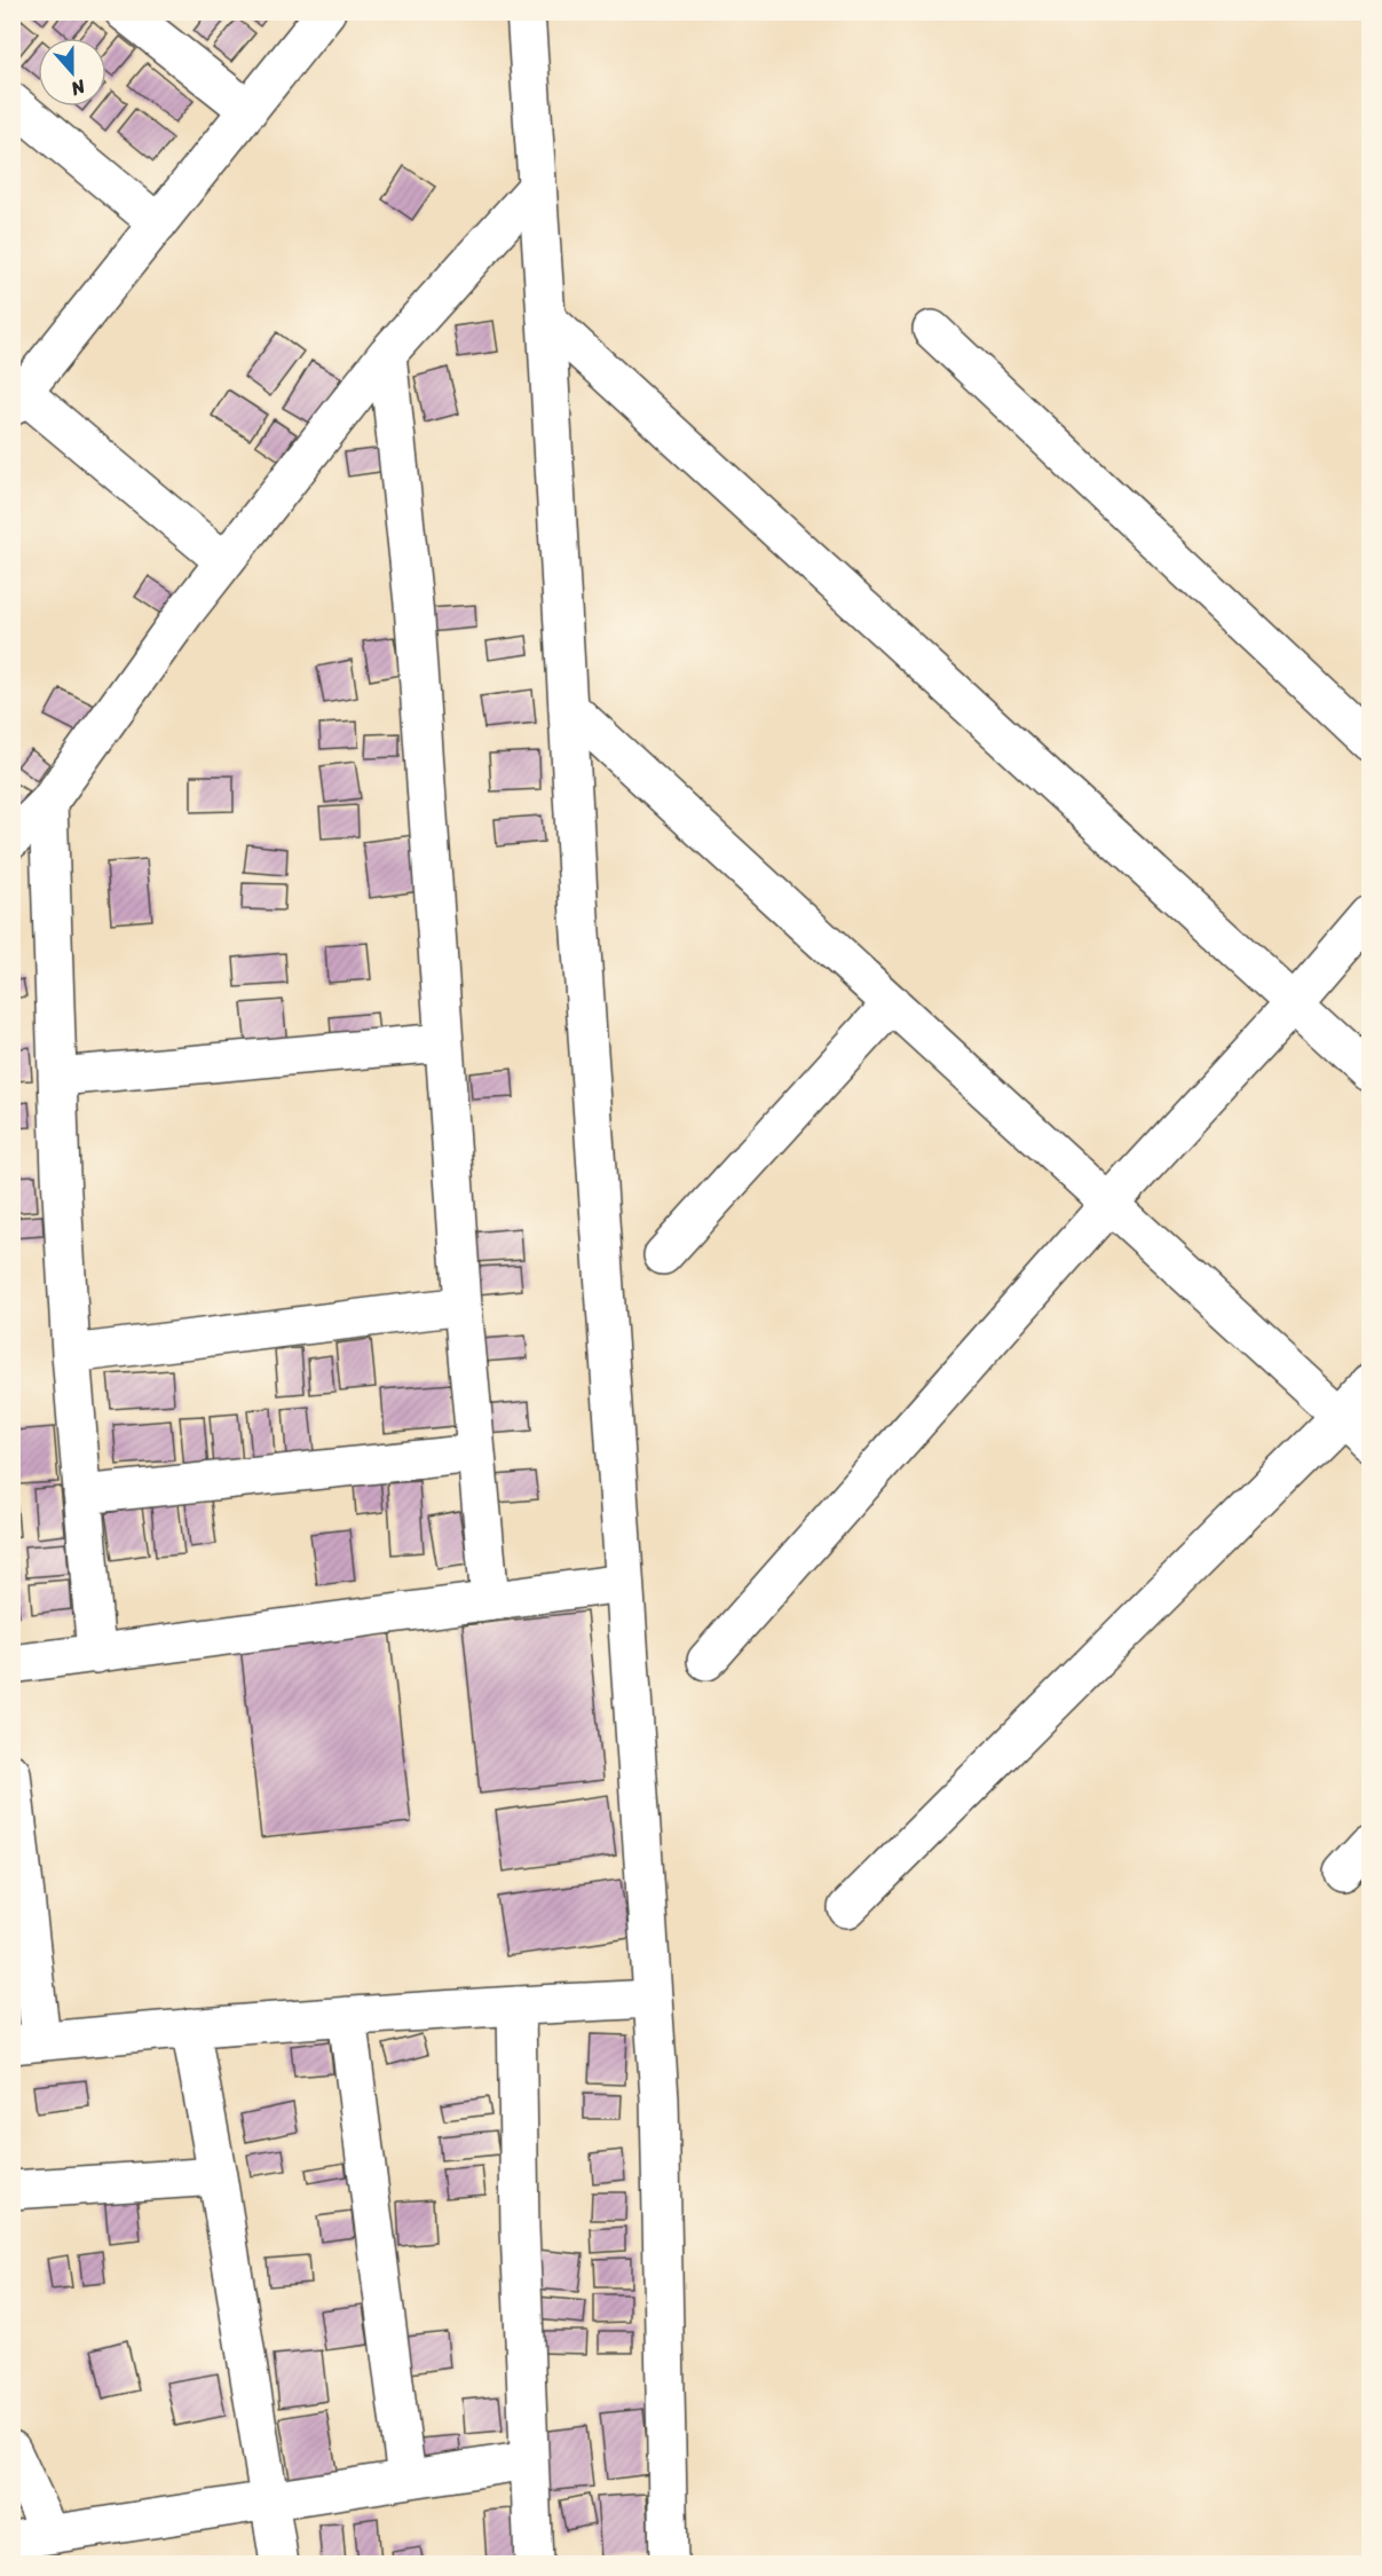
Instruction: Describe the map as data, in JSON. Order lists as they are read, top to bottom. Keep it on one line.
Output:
{"north":"bottom"}
